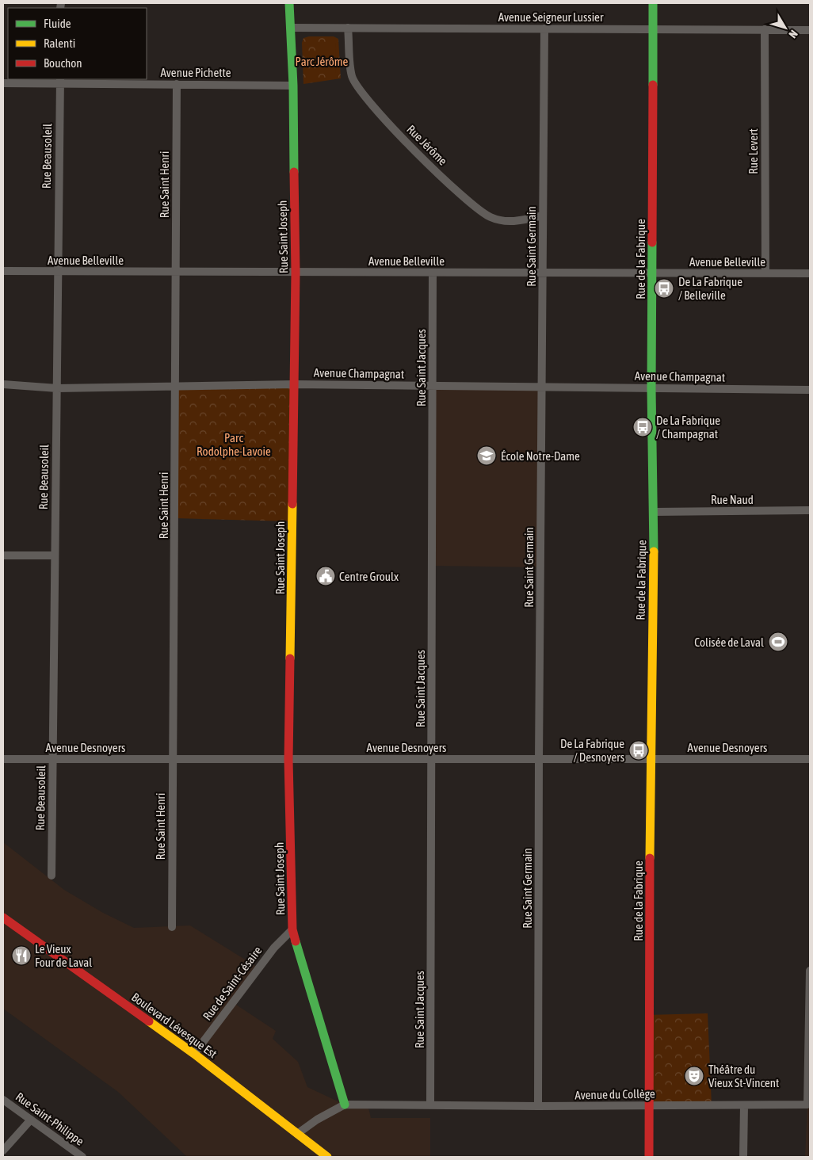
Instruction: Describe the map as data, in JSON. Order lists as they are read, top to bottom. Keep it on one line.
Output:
{"streets":{"street":["Avenue Seigneur Lussier","Avenue Pichette","Rue Jérôme","Rue Levert","Rue Beausoleil","Rue Saint Henri","Rue Saint Joseph","Rue Saint Germain","Rue de la Fabrique","Avenue Belleville","Rue Saint Jacques","Avenue Champagnat","Rue Naud","Avenue Desnoyers","Rue de Saint-Césaire","Boulevard Lévesque Est","Avenue du Collège","Rue Saint-Philippe"]},"crossings":[["Avenue Seigneur Lussier","Rue Jérôme"],["Avenue Seigneur Lussier","Rue Levert"],["Avenue Seigneur Lussier","Rue Saint Joseph"],["Avenue Seigneur Lussier","Rue Saint Germain"],["Avenue Seigneur Lussier","Rue de la Fabrique"],["Avenue Pichette","Rue Beausoleil"],["Avenue Pichette","Rue Saint Henri"],["Avenue Pichette","Rue Saint Joseph"],["Rue Jérôme","Rue Saint Germain"],["Rue Levert","Avenue Belleville"],["Rue Beausoleil","Avenue Belleville"],["Rue Beausoleil","Avenue Champagnat"],["Rue Beausoleil","Avenue Desnoyers"],["Rue Saint Henri","Avenue Belleville"],["Rue Saint Henri","Avenue Champagnat"],["Rue Saint Henri","Avenue Desnoyers"],["Rue Saint Joseph","Avenue Belleville"],["Rue Saint Joseph","Avenue Champagnat"],["Rue Saint Joseph","Avenue Desnoyers"],["Rue Saint Joseph","Rue de Saint-Césaire"],["Rue Saint Joseph","Avenue du Collège"],["Rue Saint Germain","Avenue Belleville"],["Rue Saint Germain","Avenue Champagnat"],["Rue Saint Germain","Avenue Desnoyers"],["Rue Saint Germain","Avenue du Collège"],["Rue de la Fabrique","Avenue Belleville"],["Rue de la Fabrique","Avenue Champagnat"],["Rue de la Fabrique","Rue Naud"],["Rue de la Fabrique","Avenue Desnoyers"],["Rue de la Fabrique","Avenue du Collège"],["Avenue Belleville","Rue Saint Jacques"],["Rue Saint Jacques","Avenue Champagnat"],["Rue Saint Jacques","Avenue Desnoyers"],["Rue Saint Jacques","Avenue du Collège"],["Rue de Saint-Césaire","Boulevard Lévesque Est"],["Boulevard Lévesque Est","Avenue du Collège"]],"parks":["Parc Jérôme","Parc Rodolphe-Lavoie"],"places":{"bus stop":["De La Fabrique / Belleville","De La Fabrique / Champagnat","De La Fabrique / Desnoyers"],"school or university":["École Notre-Dame"],"public building":["Centre Groulx"],"sports":["Colisée de Laval"],"restaurant":["Le Vieux Four de Laval"],"theatre":["Théâtre du Vieux St-Vincent"]},"legend":["Fluide","Ralenti","Bouchon"],"north":"bottom right"}
